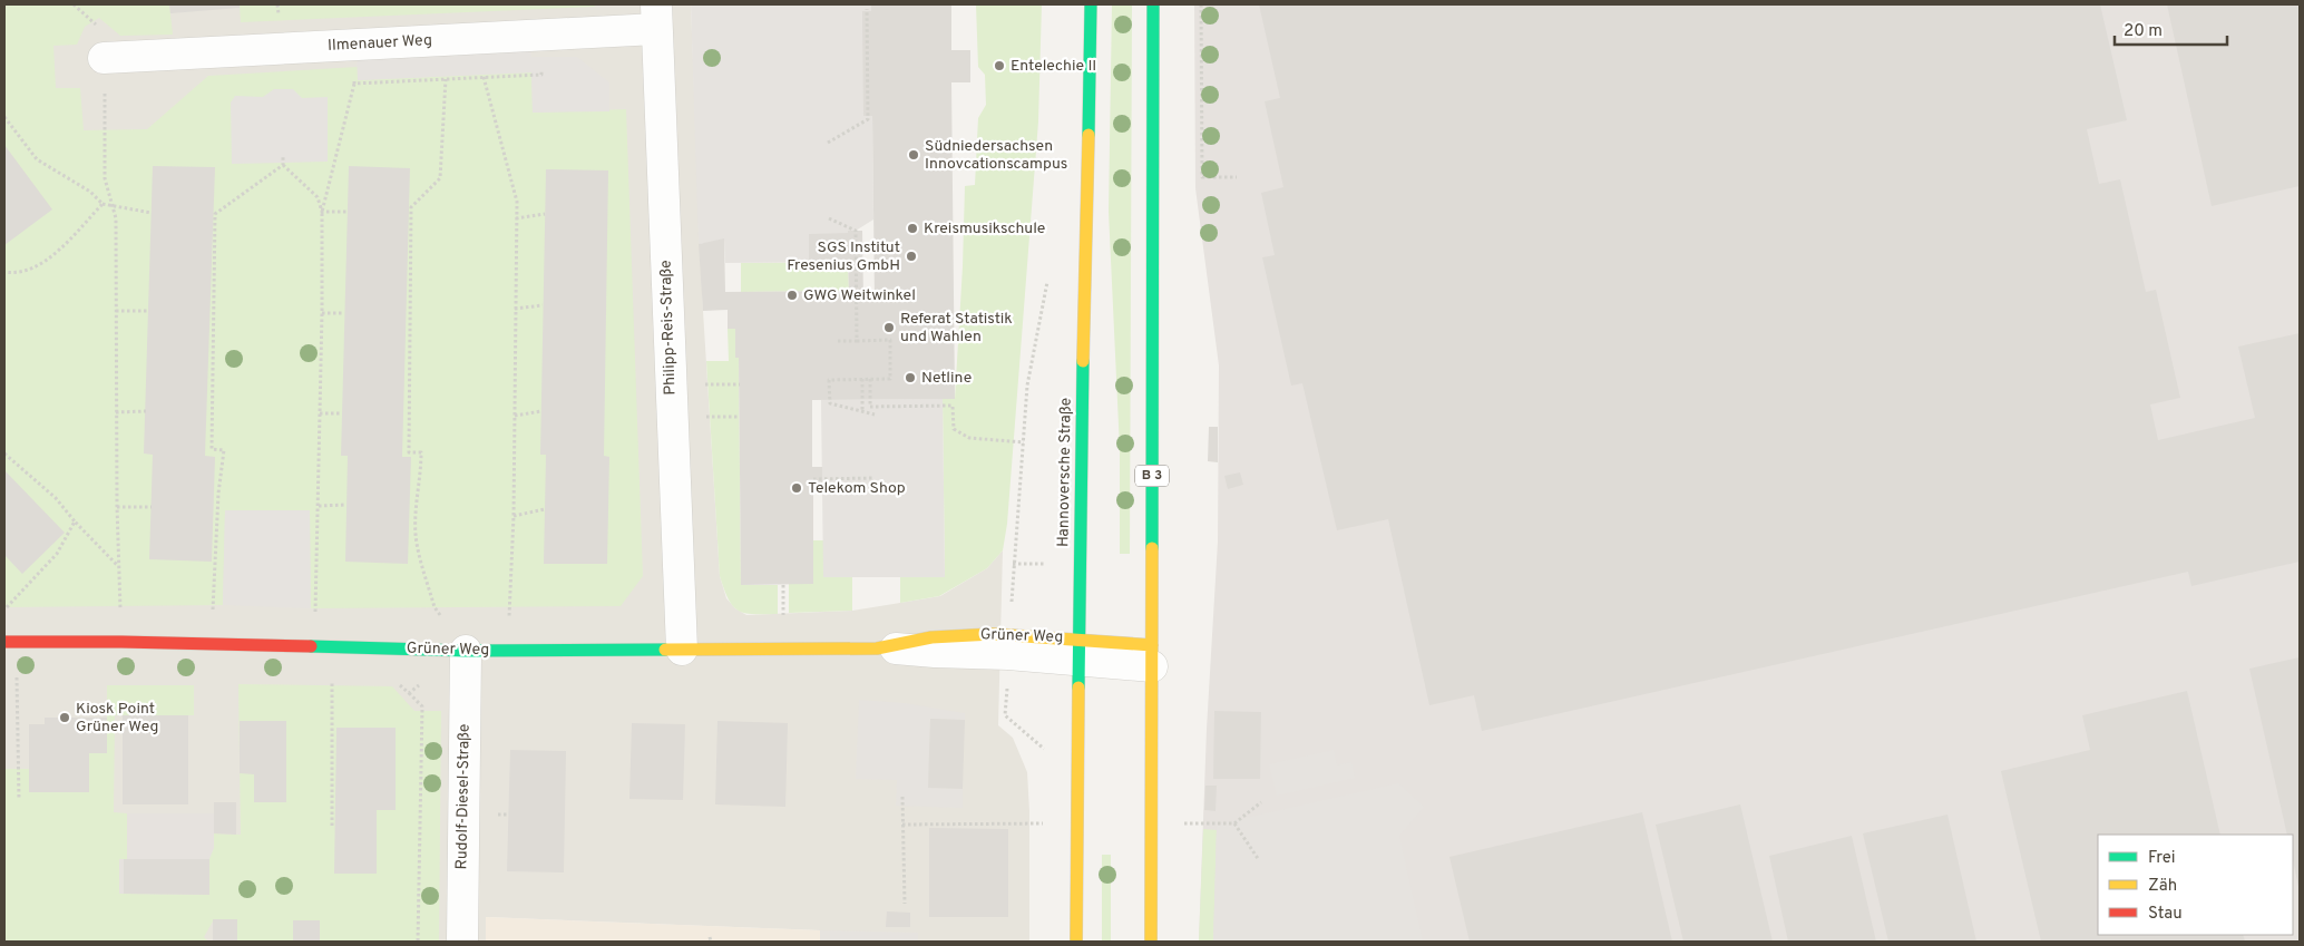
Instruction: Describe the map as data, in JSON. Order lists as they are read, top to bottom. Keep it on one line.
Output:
{"streets":{"main road":["Hannoversche Straße","B 3","Grüner Weg"],"street":["Ilmenauer Weg","Philipp-Reis-Straße","Rudolf-Diesel-Straße"]},"crossings":[["Ilmenauer Weg","Philipp-Reis-Straße"],["Philipp-Reis-Straße","Grüner Weg"],["Hannoversche Straße","Grüner Weg"],["B 3","Grüner Weg"],["Grüner Weg","Rudolf-Diesel-Straße"]],"places":["Entelechie II","Südniedersachsen Innovcationscampus","Kreismusikschule","SGS Institut Fresenius GmbH","GWG Weitwinkel","Referat Statistik und Wahlen","Netline","Telekom Shop","Kiosk Point Grüner Weg"],"legend":["Frei","Zäh","Stau"],"scale_bar":"20 m"}
